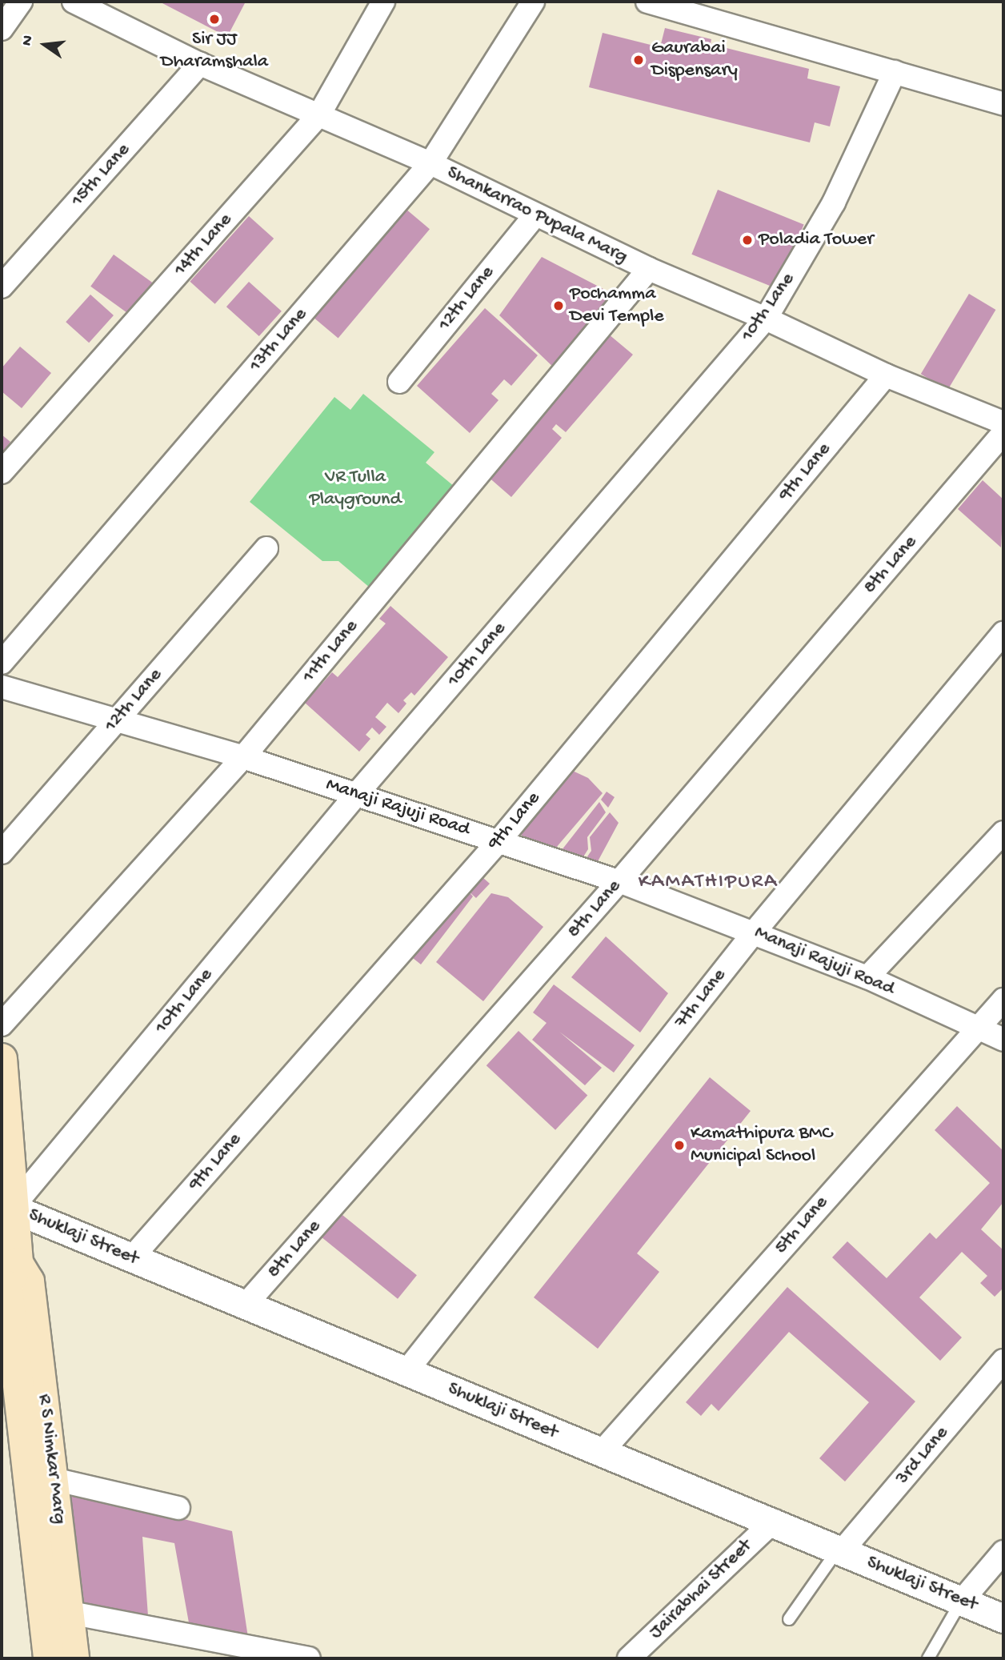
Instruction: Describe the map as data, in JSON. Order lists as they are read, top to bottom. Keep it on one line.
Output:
{"streets":{"main road":["R S Nimkar Marg"],"street":["15th Lane","Shankarrao Pupala Marg","14th Lane","12th Lane","10th Lane","13th Lane","9th Lane","8th Lane","11th Lane","Manaji Rajuji Road","7th Lane","5th Lane","Shuklaji Street","3rd Lane","Jairabhai Street"]},"crossings":[["15th Lane","Shankarrao Pupala Marg"],["Shankarrao Pupala Marg","14th Lane"],["Shankarrao Pupala Marg","12th Lane"],["Shankarrao Pupala Marg","10th Lane"],["Shankarrao Pupala Marg","13th Lane"],["Shankarrao Pupala Marg","9th Lane"],["Shankarrao Pupala Marg","11th Lane"],["12th Lane","Manaji Rajuji Road"],["10th Lane","Manaji Rajuji Road"],["10th Lane","Shuklaji Street"],["10th Lane","R S Nimkar Marg"],["9th Lane","Manaji Rajuji Road"],["9th Lane","Shuklaji Street"],["8th Lane","Manaji Rajuji Road"],["8th Lane","Shuklaji Street"],["11th Lane","Manaji Rajuji Road"],["Manaji Rajuji Road","7th Lane"],["Manaji Rajuji Road","5th Lane"],["7th Lane","Shuklaji Street"],["5th Lane","Shuklaji Street"],["Shuklaji Street","3rd Lane"],["Shuklaji Street","R S Nimkar Marg"],["Shuklaji Street","Jairabhai Street"]],"districts":["KAMATHIPURA"],"parks":["VR Tulla Playground"],"places":["Sir JJ Dharamshala","Gaurabai Dispensary","Poladia Tower","Pochamma Devi Temple","Kamathipura BMC Municipal School"],"north":"left"}
